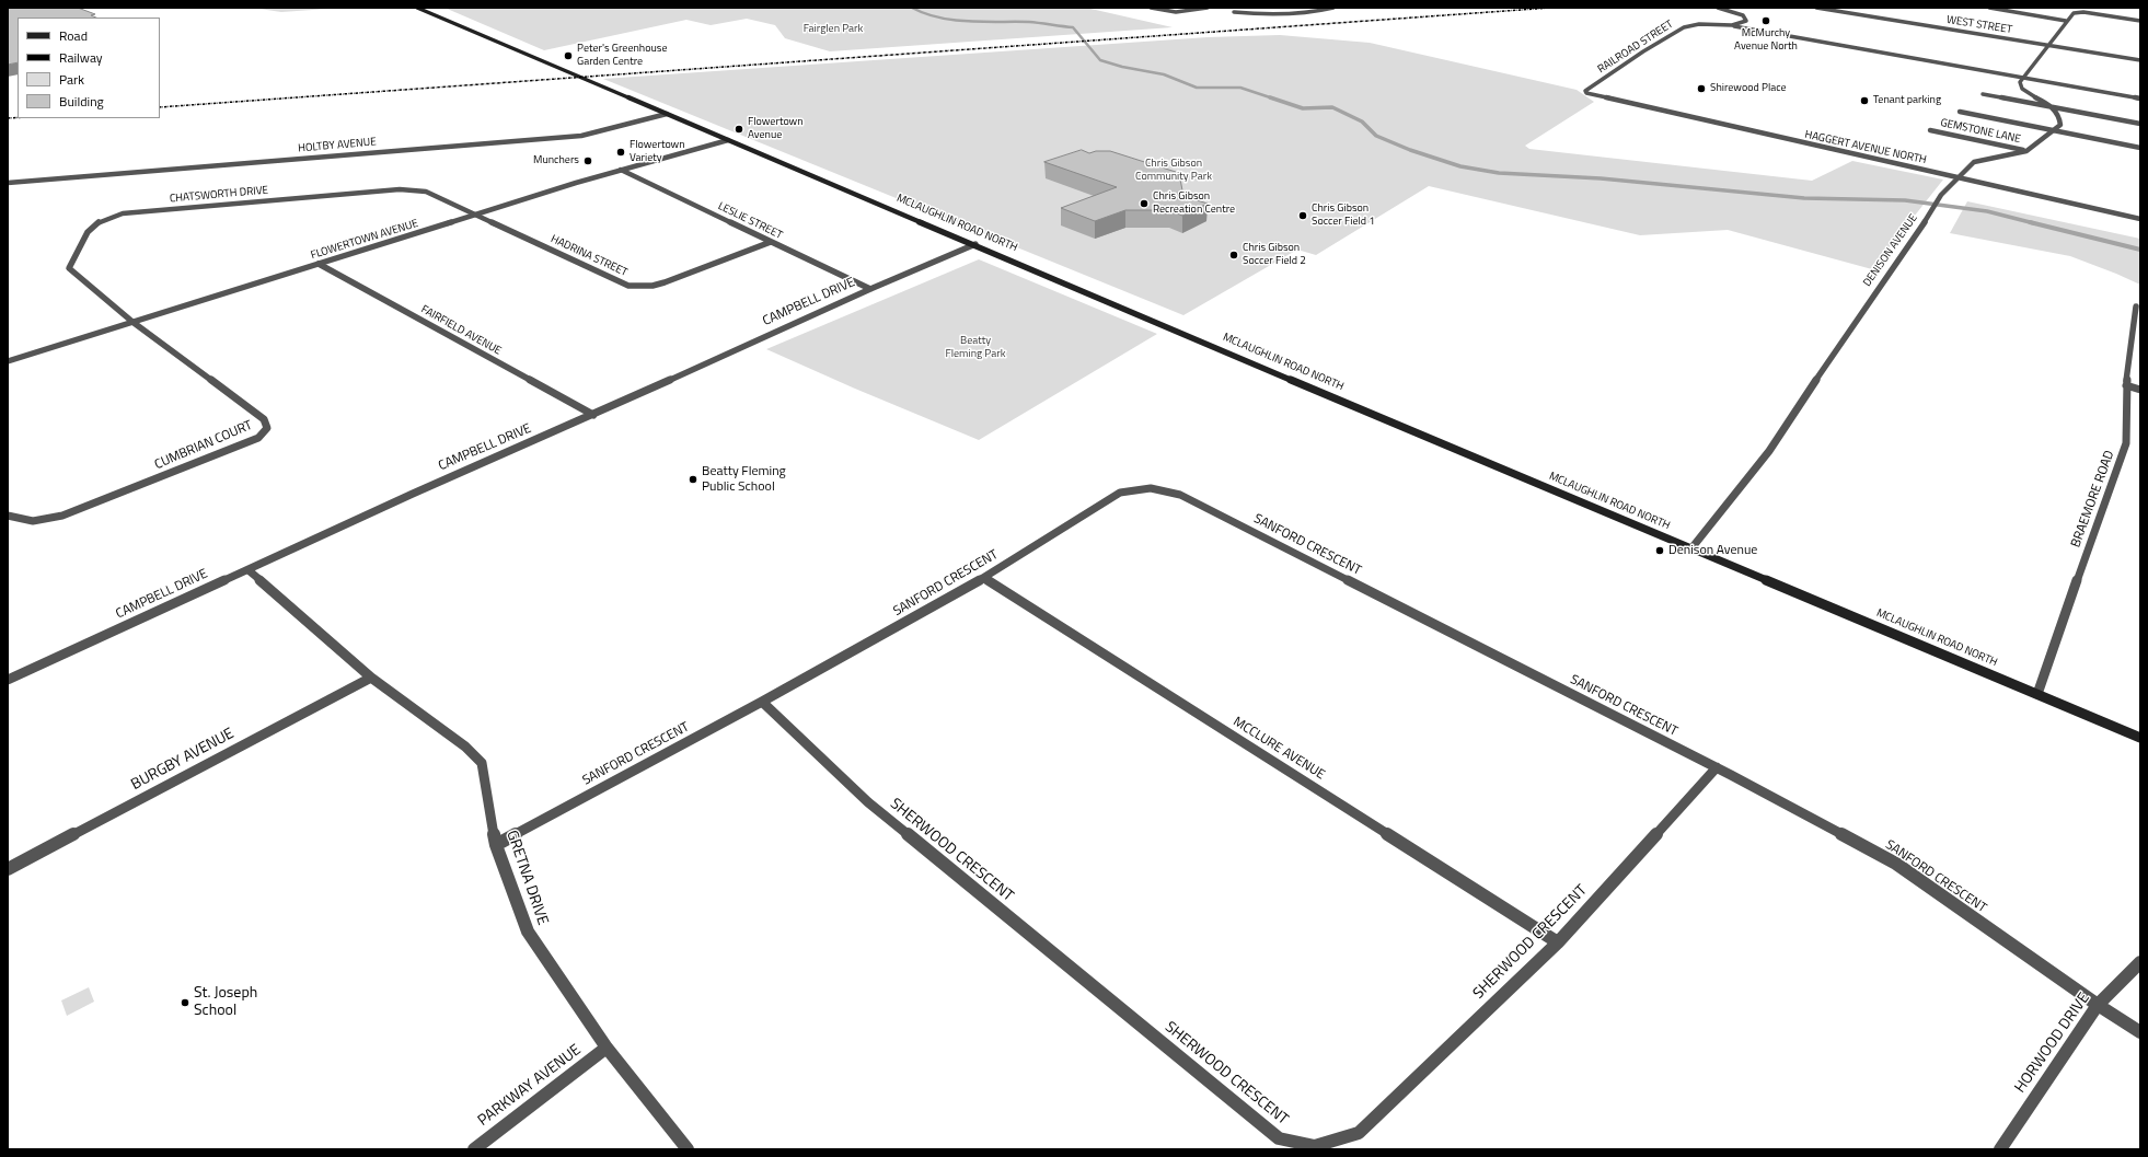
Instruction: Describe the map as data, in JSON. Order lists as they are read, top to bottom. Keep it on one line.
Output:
{"streets":{"main road":["MCLAUGHLIN ROAD NORTH"],"street":["WEST STREET","RAILROAD STREET","GEMSTONE LANE","HOLTBY AVENUE","HAGGERT AVENUE NORTH","CHATSWORTH DRIVE","LESLIE STREET","FLOWERTOWN AVENUE","DENISON AVENUE","HADRINA STREET","CAMPBELL DRIVE","FAIRFIELD AVENUE","CUMBRIAN COURT","BRAEMORE ROAD","SANFORD CRESCENT","MCCLURE AVENUE","BURGBY AVENUE","SHERWOOD CRESCENT","GRETNA DRIVE","HORWOOD DRIVE","PARKWAY AVENUE"]},"crossings":[["RAILROAD STREET","HAGGERT AVENUE NORTH"],["GEMSTONE LANE","DENISON AVENUE"],["HOLTBY AVENUE","MCLAUGHLIN ROAD NORTH"],["HAGGERT AVENUE NORTH","DENISON AVENUE"],["CHATSWORTH DRIVE","FLOWERTOWN AVENUE"],["CHATSWORTH DRIVE","HADRINA STREET"],["CHATSWORTH DRIVE","CUMBRIAN COURT"],["LESLIE STREET","FLOWERTOWN AVENUE"],["LESLIE STREET","HADRINA STREET"],["LESLIE STREET","CAMPBELL DRIVE"],["MCLAUGHLIN ROAD NORTH","FLOWERTOWN AVENUE"],["MCLAUGHLIN ROAD NORTH","DENISON AVENUE"],["MCLAUGHLIN ROAD NORTH","CAMPBELL DRIVE"],["MCLAUGHLIN ROAD NORTH","BRAEMORE ROAD"],["FLOWERTOWN AVENUE","HADRINA STREET"],["FLOWERTOWN AVENUE","FAIRFIELD AVENUE"],["FLOWERTOWN AVENUE","CUMBRIAN COURT"],["CAMPBELL DRIVE","FAIRFIELD AVENUE"],["CAMPBELL DRIVE","GRETNA DRIVE"],["SANFORD CRESCENT","MCCLURE AVENUE"],["SANFORD CRESCENT","SHERWOOD CRESCENT"],["SANFORD CRESCENT","GRETNA DRIVE"],["SANFORD CRESCENT","HORWOOD DRIVE"],["MCCLURE AVENUE","SHERWOOD CRESCENT"],["BURGBY AVENUE","GRETNA DRIVE"],["GRETNA DRIVE","PARKWAY AVENUE"]],"parks":["Fairglen Park","Chris Gibson Community Park","Beatty Fleming Park"],"places":["McMurchy Avenue North","Peter's Greenhouse Garden Centre","Shirewood Place","Tenant parking","Flowertown Avenue","Flowertown Variety","Munchers","Chris Gibson Recreation Centre","Chris Gibson Soccer Field 1","Chris Gibson Soccer Field 2","Beatty Fleming Public School","Denison Avenue","St. Joseph School"],"legend":["Road","Railway","Park","Building"]}
